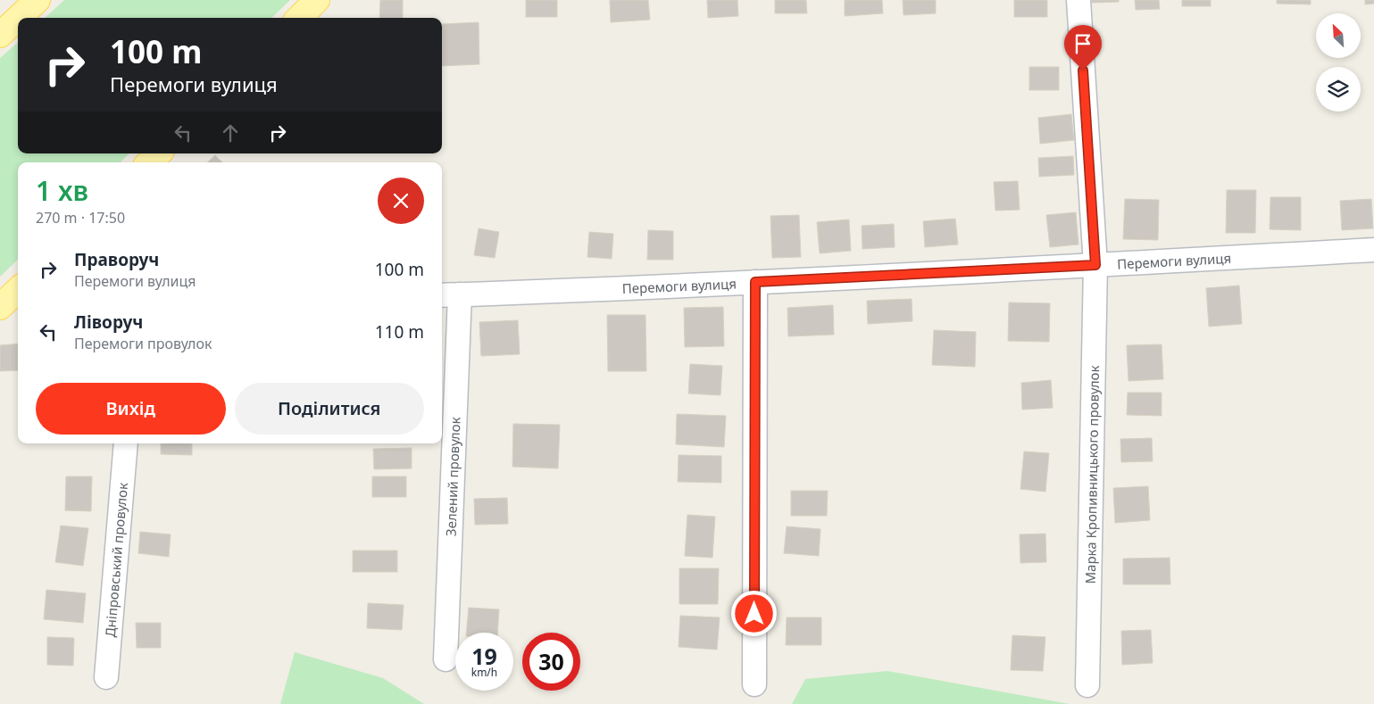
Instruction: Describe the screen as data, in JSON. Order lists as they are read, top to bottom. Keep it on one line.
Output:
{"streets":{"street":["Перемоги вулиця","Марка Кропивницького провулок","Зелений провулок","Дніпровський провулок"]},"crossings":[["Перемоги вулиця","Марка Кропивницького провулок"],["Перемоги вулиця","Зелений провулок"]],"north":"top left","page":{"turn":["100 m","Перемоги вулиця"],"heading":["1 хв","270 m · 17:50"],"list":[{"name":"Праворуч","note":"Перемоги вулиця","value":"100 m"},{"name":"Ліворуч","note":"Перемоги провулок","value":"110 m"}],"buttons":["Вихід","Поділитися"],"speed":"19 km/h","limit":"30"}}
